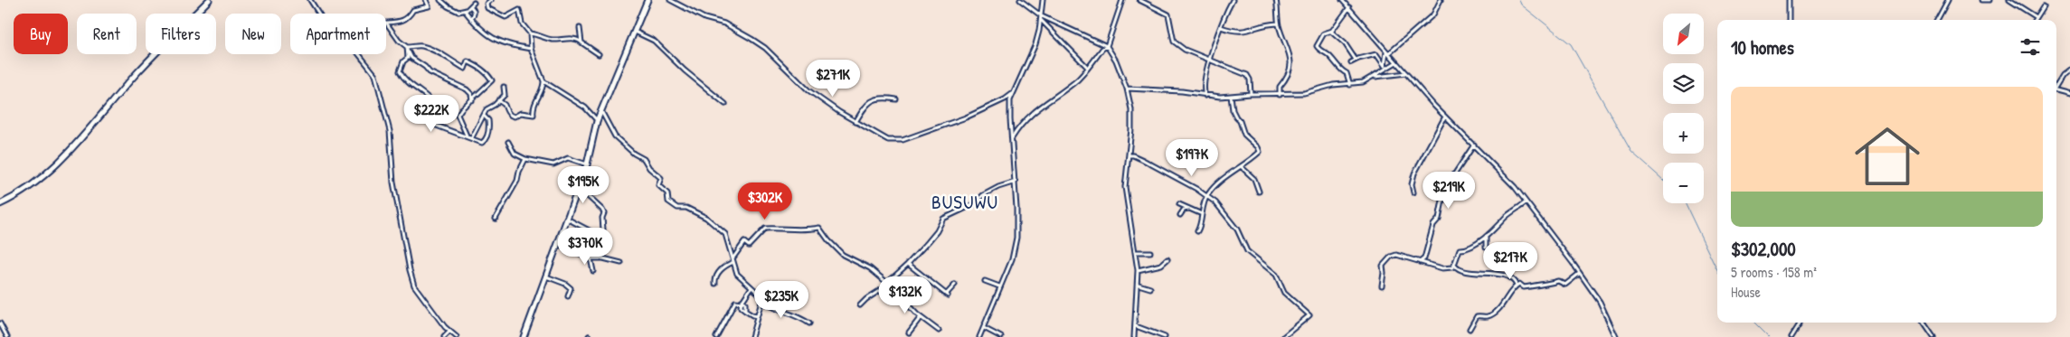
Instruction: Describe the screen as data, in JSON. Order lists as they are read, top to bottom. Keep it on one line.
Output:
{"districts":["BUSUWU"],"north":"bottom left","page":{"map_buttons":["+","−"],"chip":["Buy","Rent","Filters","New","Apartment"],"heading":"10 homes","price":["$271K","$222K","$197K","$195K","$219K","$302K","$370K","$217K","$132K","$235K"],"list":[{"name":"$302,000","note":"5 rooms · 158 m² · House"}]}}
